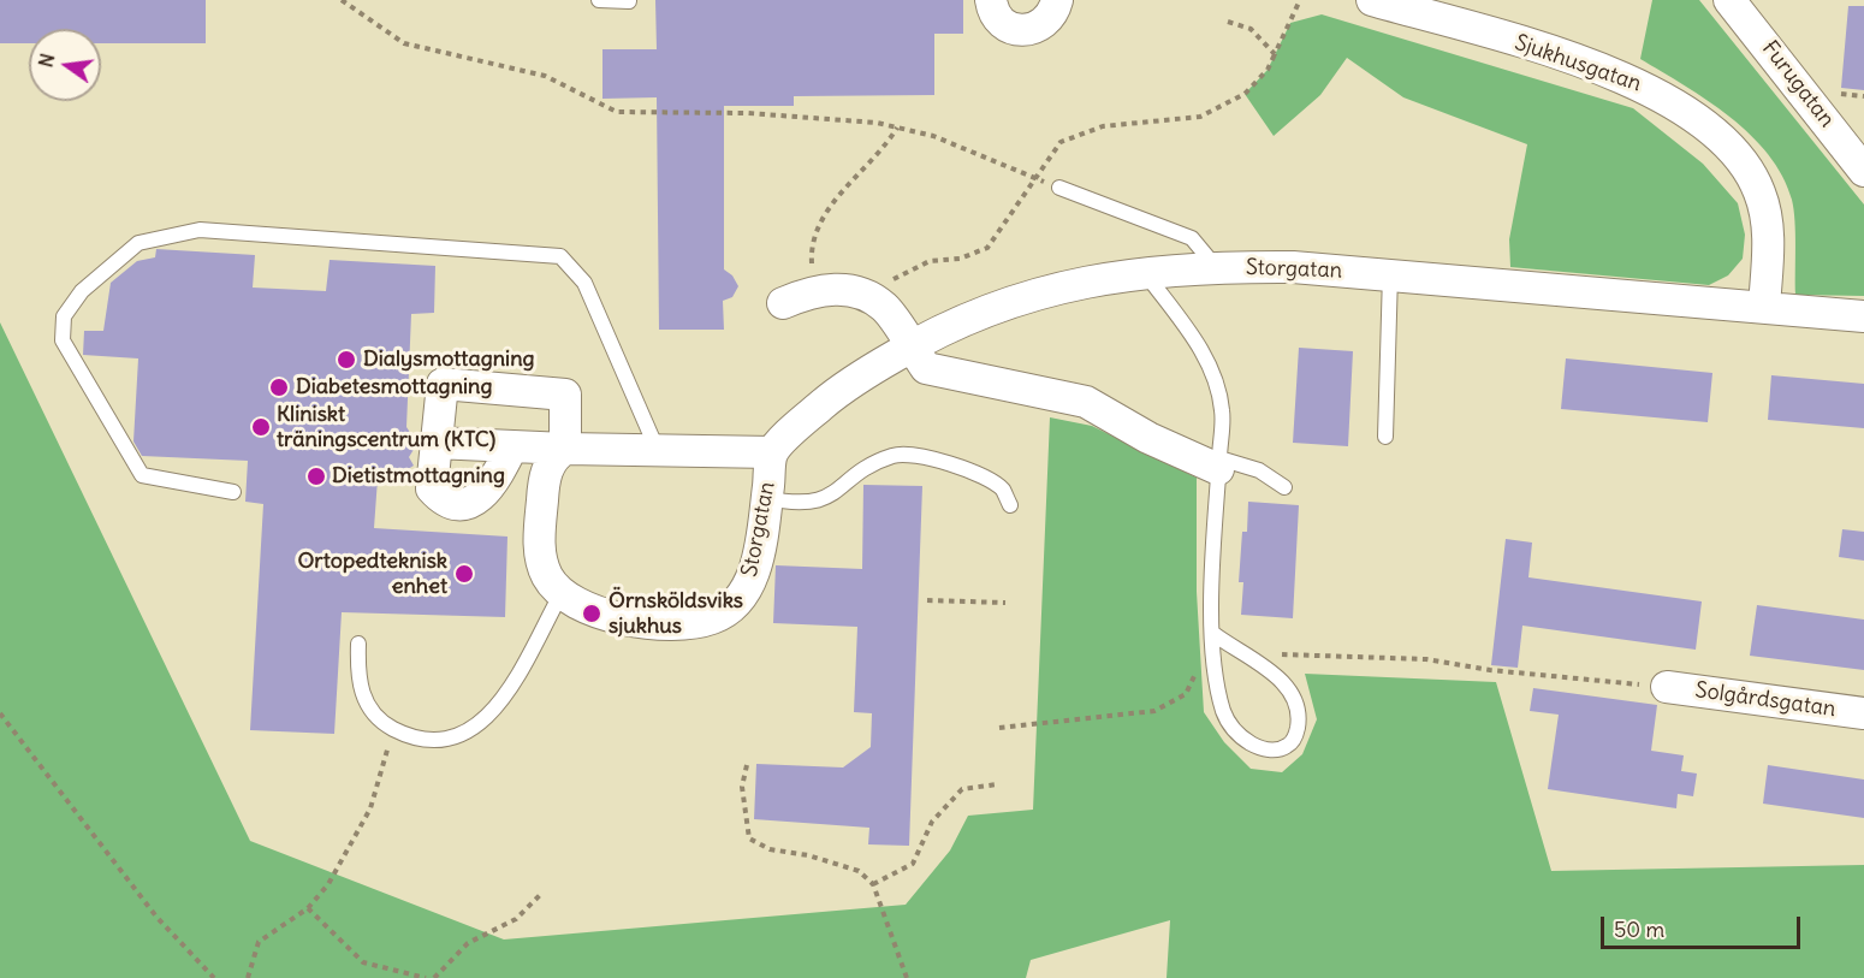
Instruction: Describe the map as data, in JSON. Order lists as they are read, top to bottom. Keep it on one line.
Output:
{"streets":{"street":["Sjukhusgatan","Furugatan","Storgatan","Solgårdsgatan"]},"crossings":[["Sjukhusgatan","Storgatan"]],"places":["Dialysmottagning","Diabetesmottagning","Kliniskt träningscentrum (KTC)","Dietistmottagning","Ortopedteknisk enhet","Örnsköldsviks sjukhus"],"scale_bar":"50 m","north":"left"}
